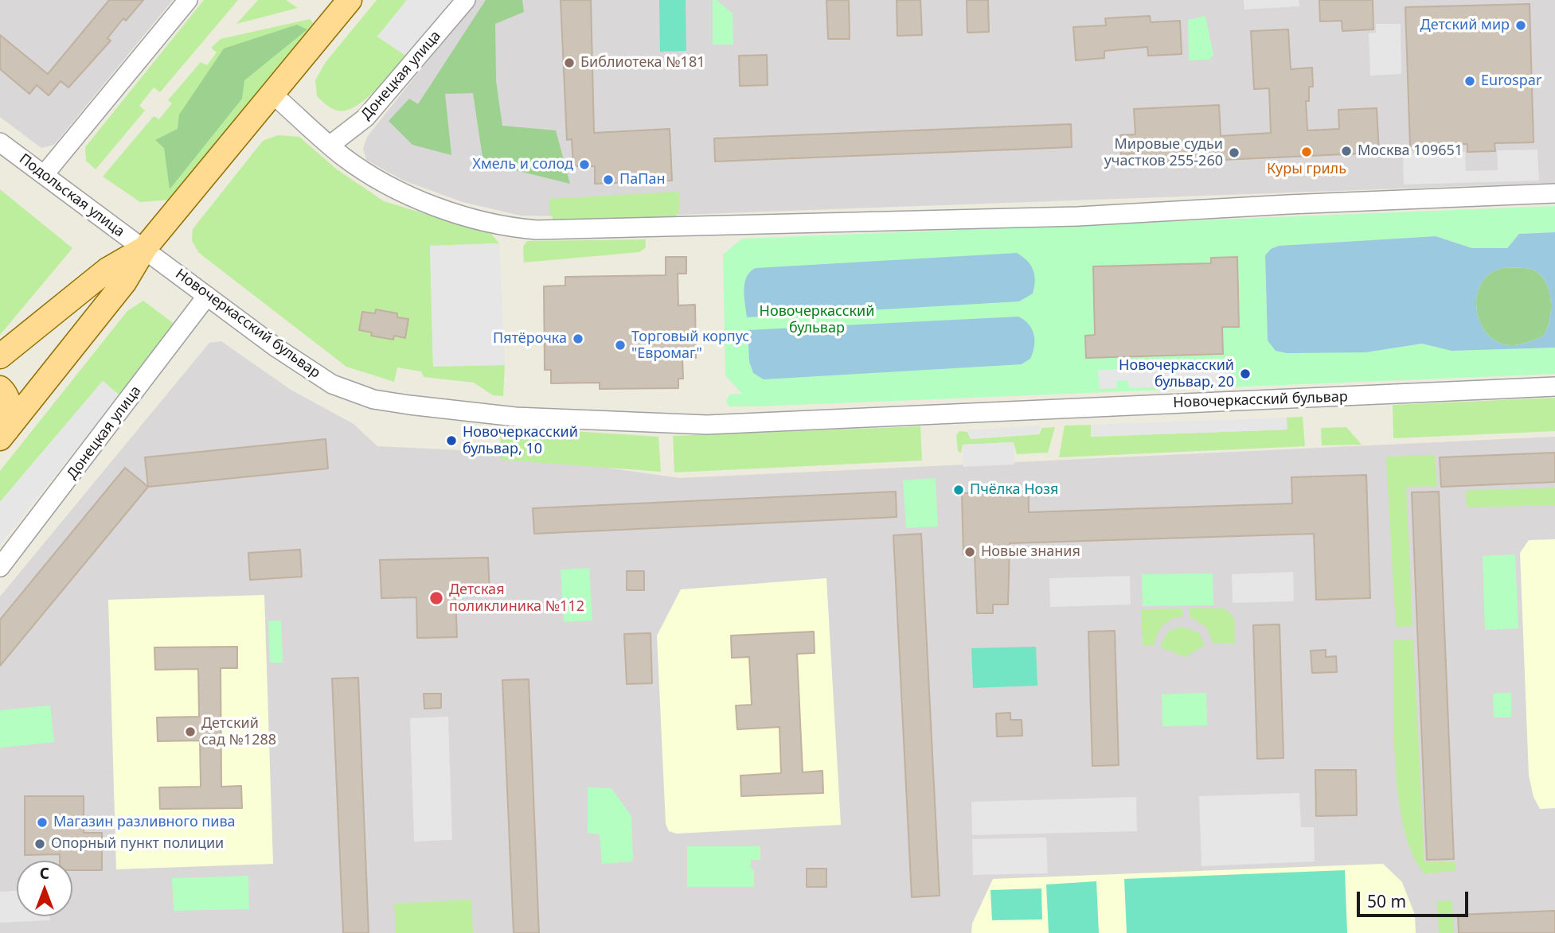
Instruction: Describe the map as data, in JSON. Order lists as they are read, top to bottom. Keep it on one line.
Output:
{"streets":{"street":["Донецкая улица","Подольская улица","Новочеркасский бульвар"]},"crossings":[["Донецкая улица","Новочеркасский бульвар"],["Подольская улица","Новочеркасский бульвар"]],"parks":["Новочеркасский бульвар"],"places":["Детский мир","Библиотека №181","Eurospar","Москва 109651","Куры гриль","Мировые судьи участков 255-260","Хмель и солод","ПаПан","Пятёрочка","Торговый корпус \"Евромаг\"","Новочеркасский бульвар, 20","Новочеркасский бульвар, 10","Пчёлка Нозя","Новые знания","Детская поликлиника №112","Детский сад №1288","Магазин разливного пива","Опорный пункт полиции"],"scale_bar":"50 m","north":"top"}
